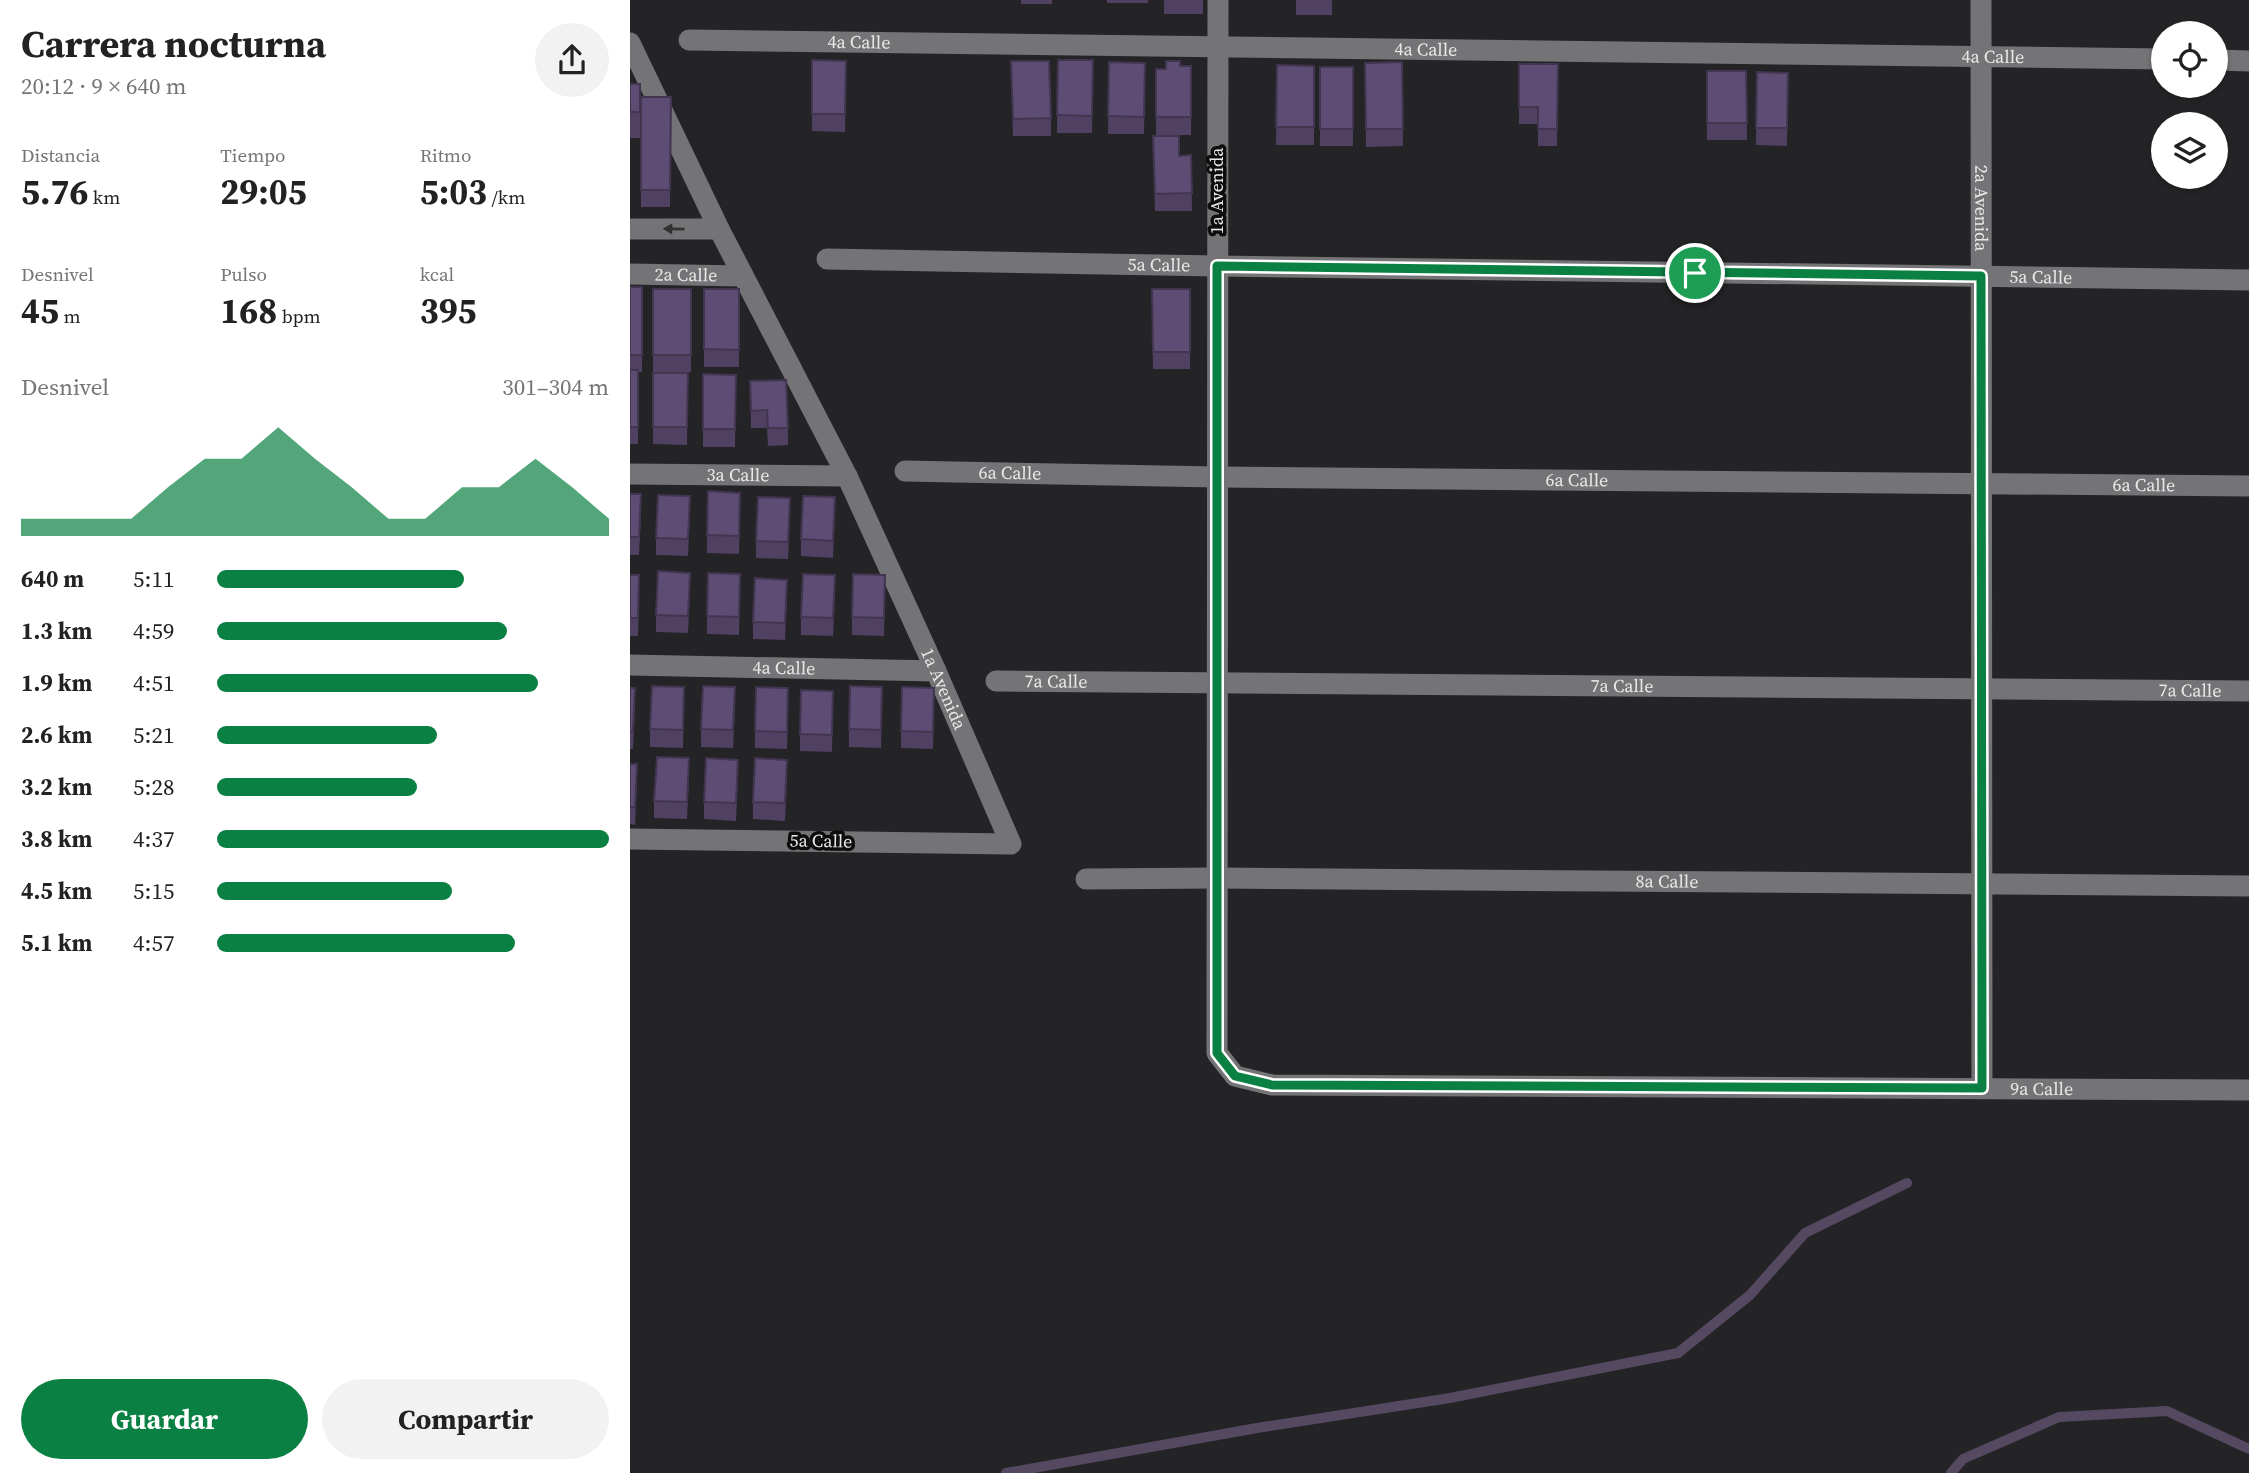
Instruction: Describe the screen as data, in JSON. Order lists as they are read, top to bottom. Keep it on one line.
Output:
{"streets":{"street":["4a Calle","1a Avenida","2a Avenida","5a Calle","2a Calle","6a Calle","3a Calle","7a Calle","8a Calle","9a Calle"]},"crossings":[["4a Calle","1a Avenida"],["4a Calle","2a Avenida"],["1a Avenida","5a Calle"],["1a Avenida","2a Calle"],["1a Avenida","6a Calle"],["1a Avenida","3a Calle"],["1a Avenida","7a Calle"],["1a Avenida","8a Calle"],["1a Avenida","9a Calle"],["2a Avenida","5a Calle"],["2a Avenida","6a Calle"],["2a Avenida","7a Calle"],["2a Avenida","8a Calle"],["2a Avenida","9a Calle"]],"page":{"heading":["Carrera nocturna","20:12 · 9 × 640 m"],"stats":[["Distancia","5.76 km"],["Tiempo","29:05"],["Ritmo","5:03 /km"],["Desnivel","45 m"],["Pulso","168 bpm"],["kcal","395"]],"chart":["Desnivel","301–304 m"],"list":[{"name":"640 m","note":"5:11"},{"name":"1.3 km","note":"4:59"},{"name":"1.9 km","note":"4:51"},{"name":"2.6 km","note":"5:21"},{"name":"3.2 km","note":"5:28"},{"name":"3.8 km","note":"4:37"},{"name":"4.5 km","note":"5:15"},{"name":"5.1 km","note":"4:57"}],"buttons":["Guardar","Compartir"]}}
